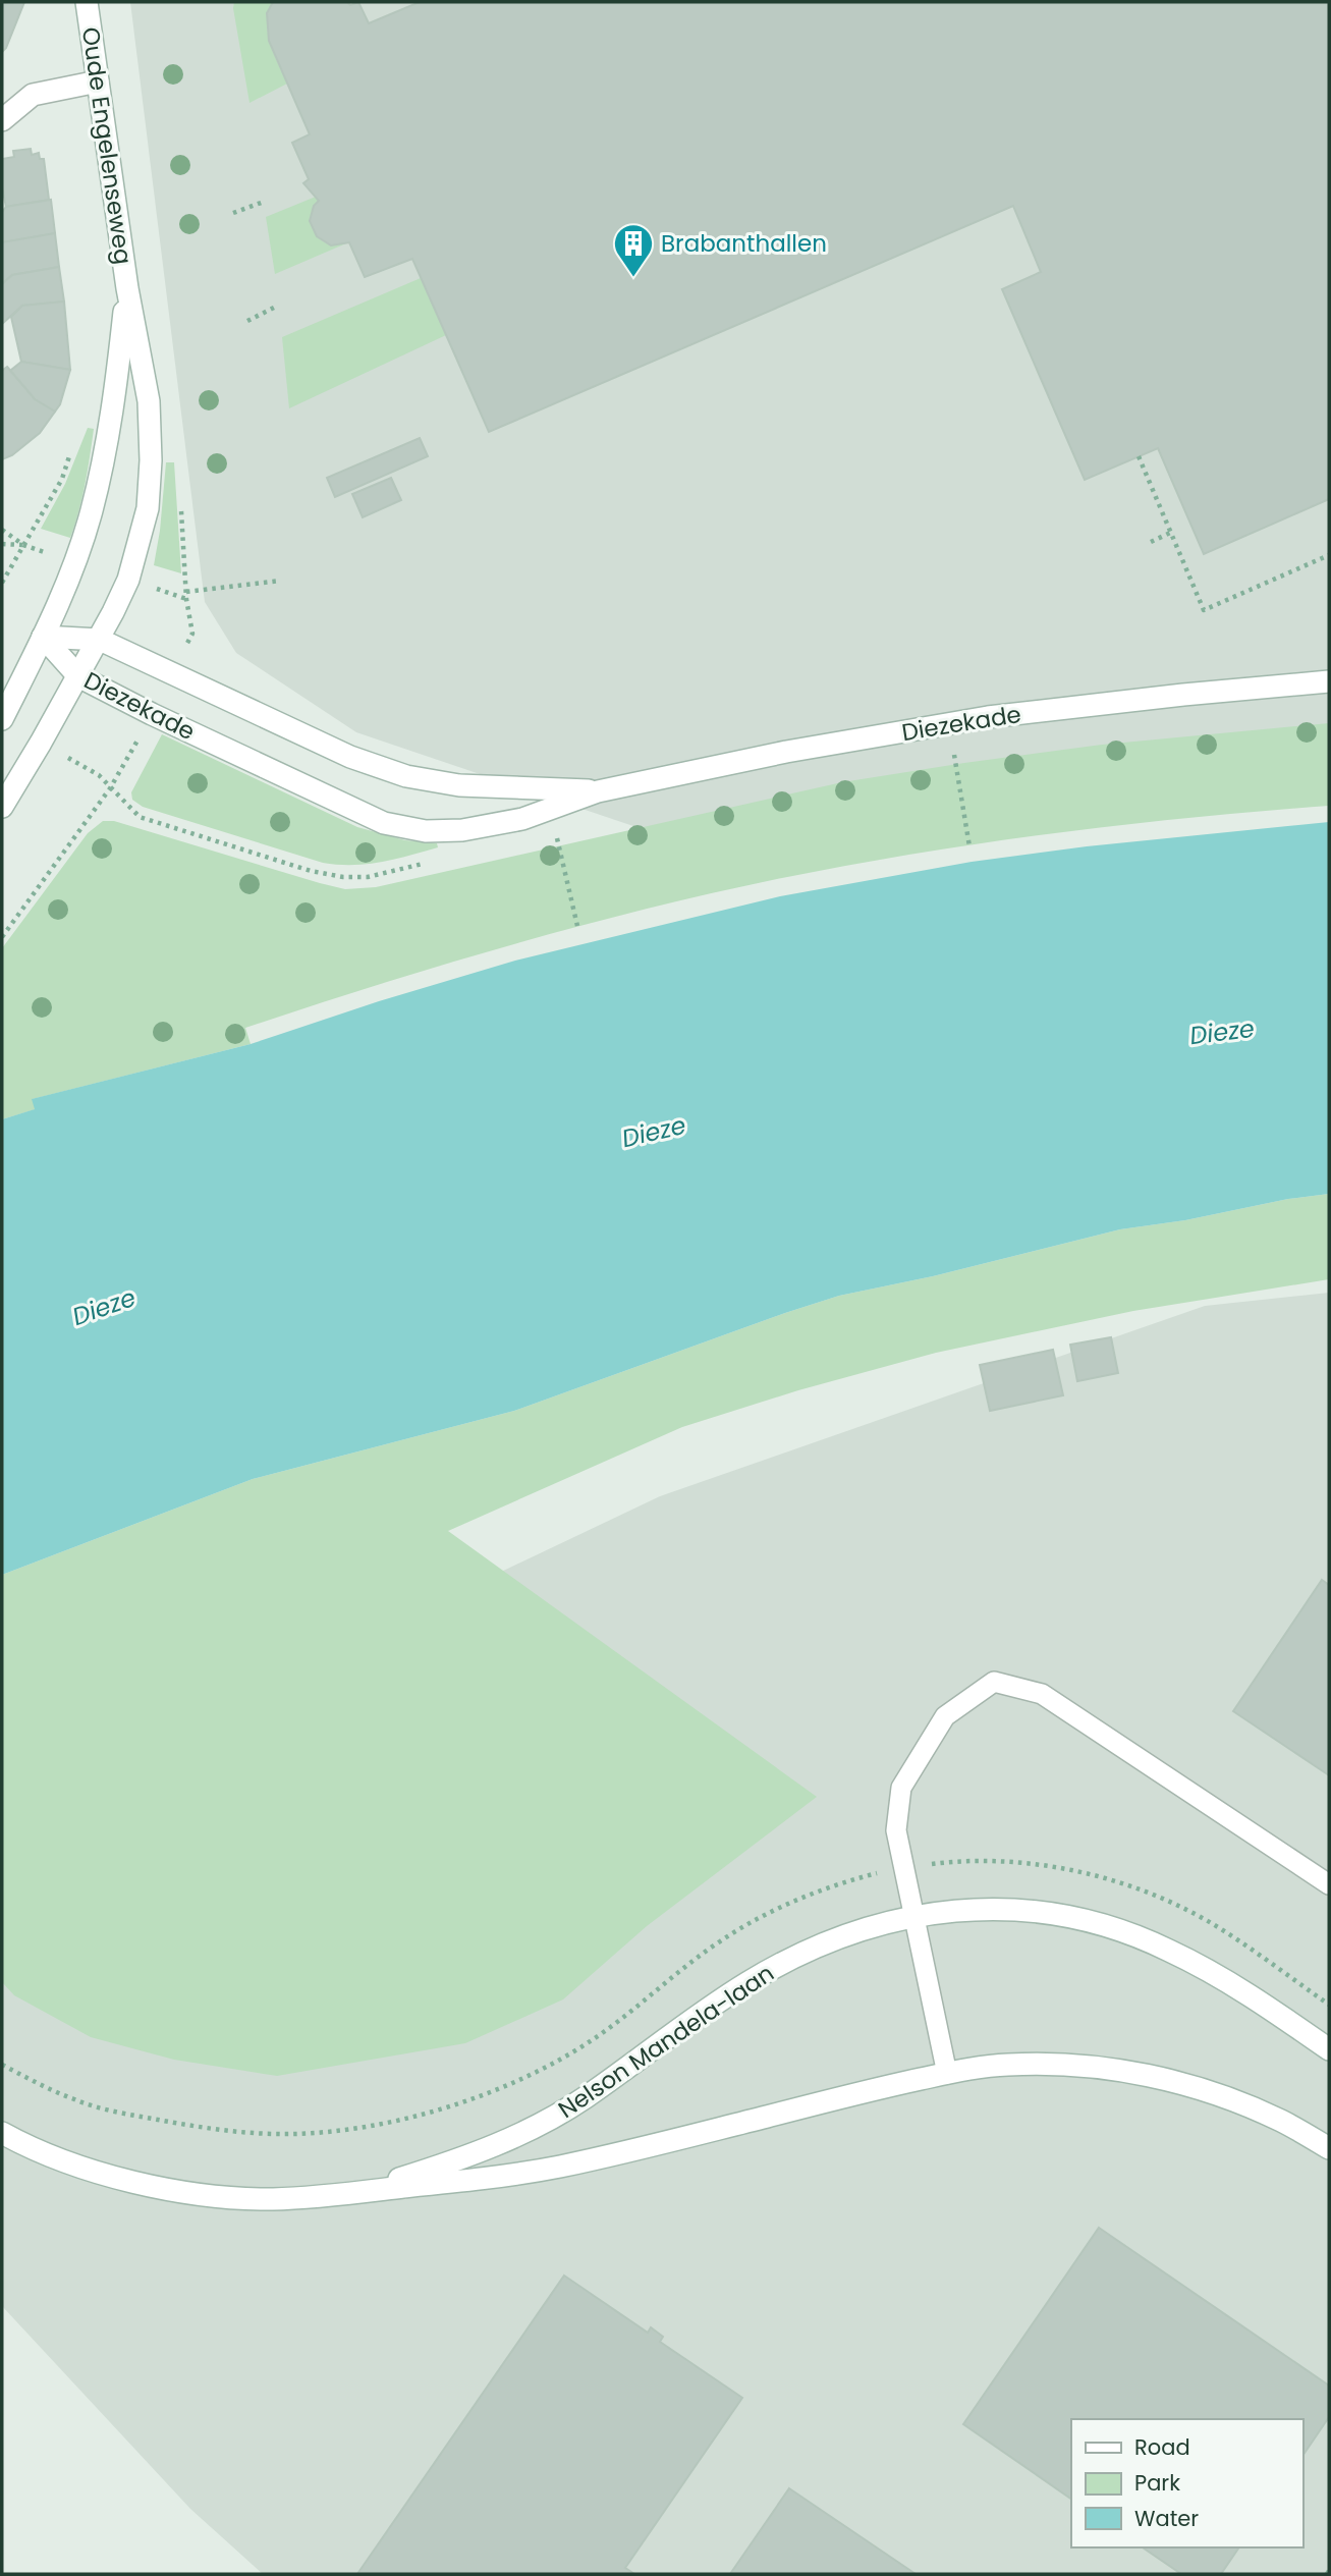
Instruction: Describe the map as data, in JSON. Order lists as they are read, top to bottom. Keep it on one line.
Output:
{"streets":{"street":["Oude Engelenseweg","Diezekade","Nelson Mandela-laan"]},"crossings":[["Oude Engelenseweg","Diezekade"]],"water":["Dieze"],"places":{"building":["Brabanthallen"]},"legend":["Road","Park","Water"]}
